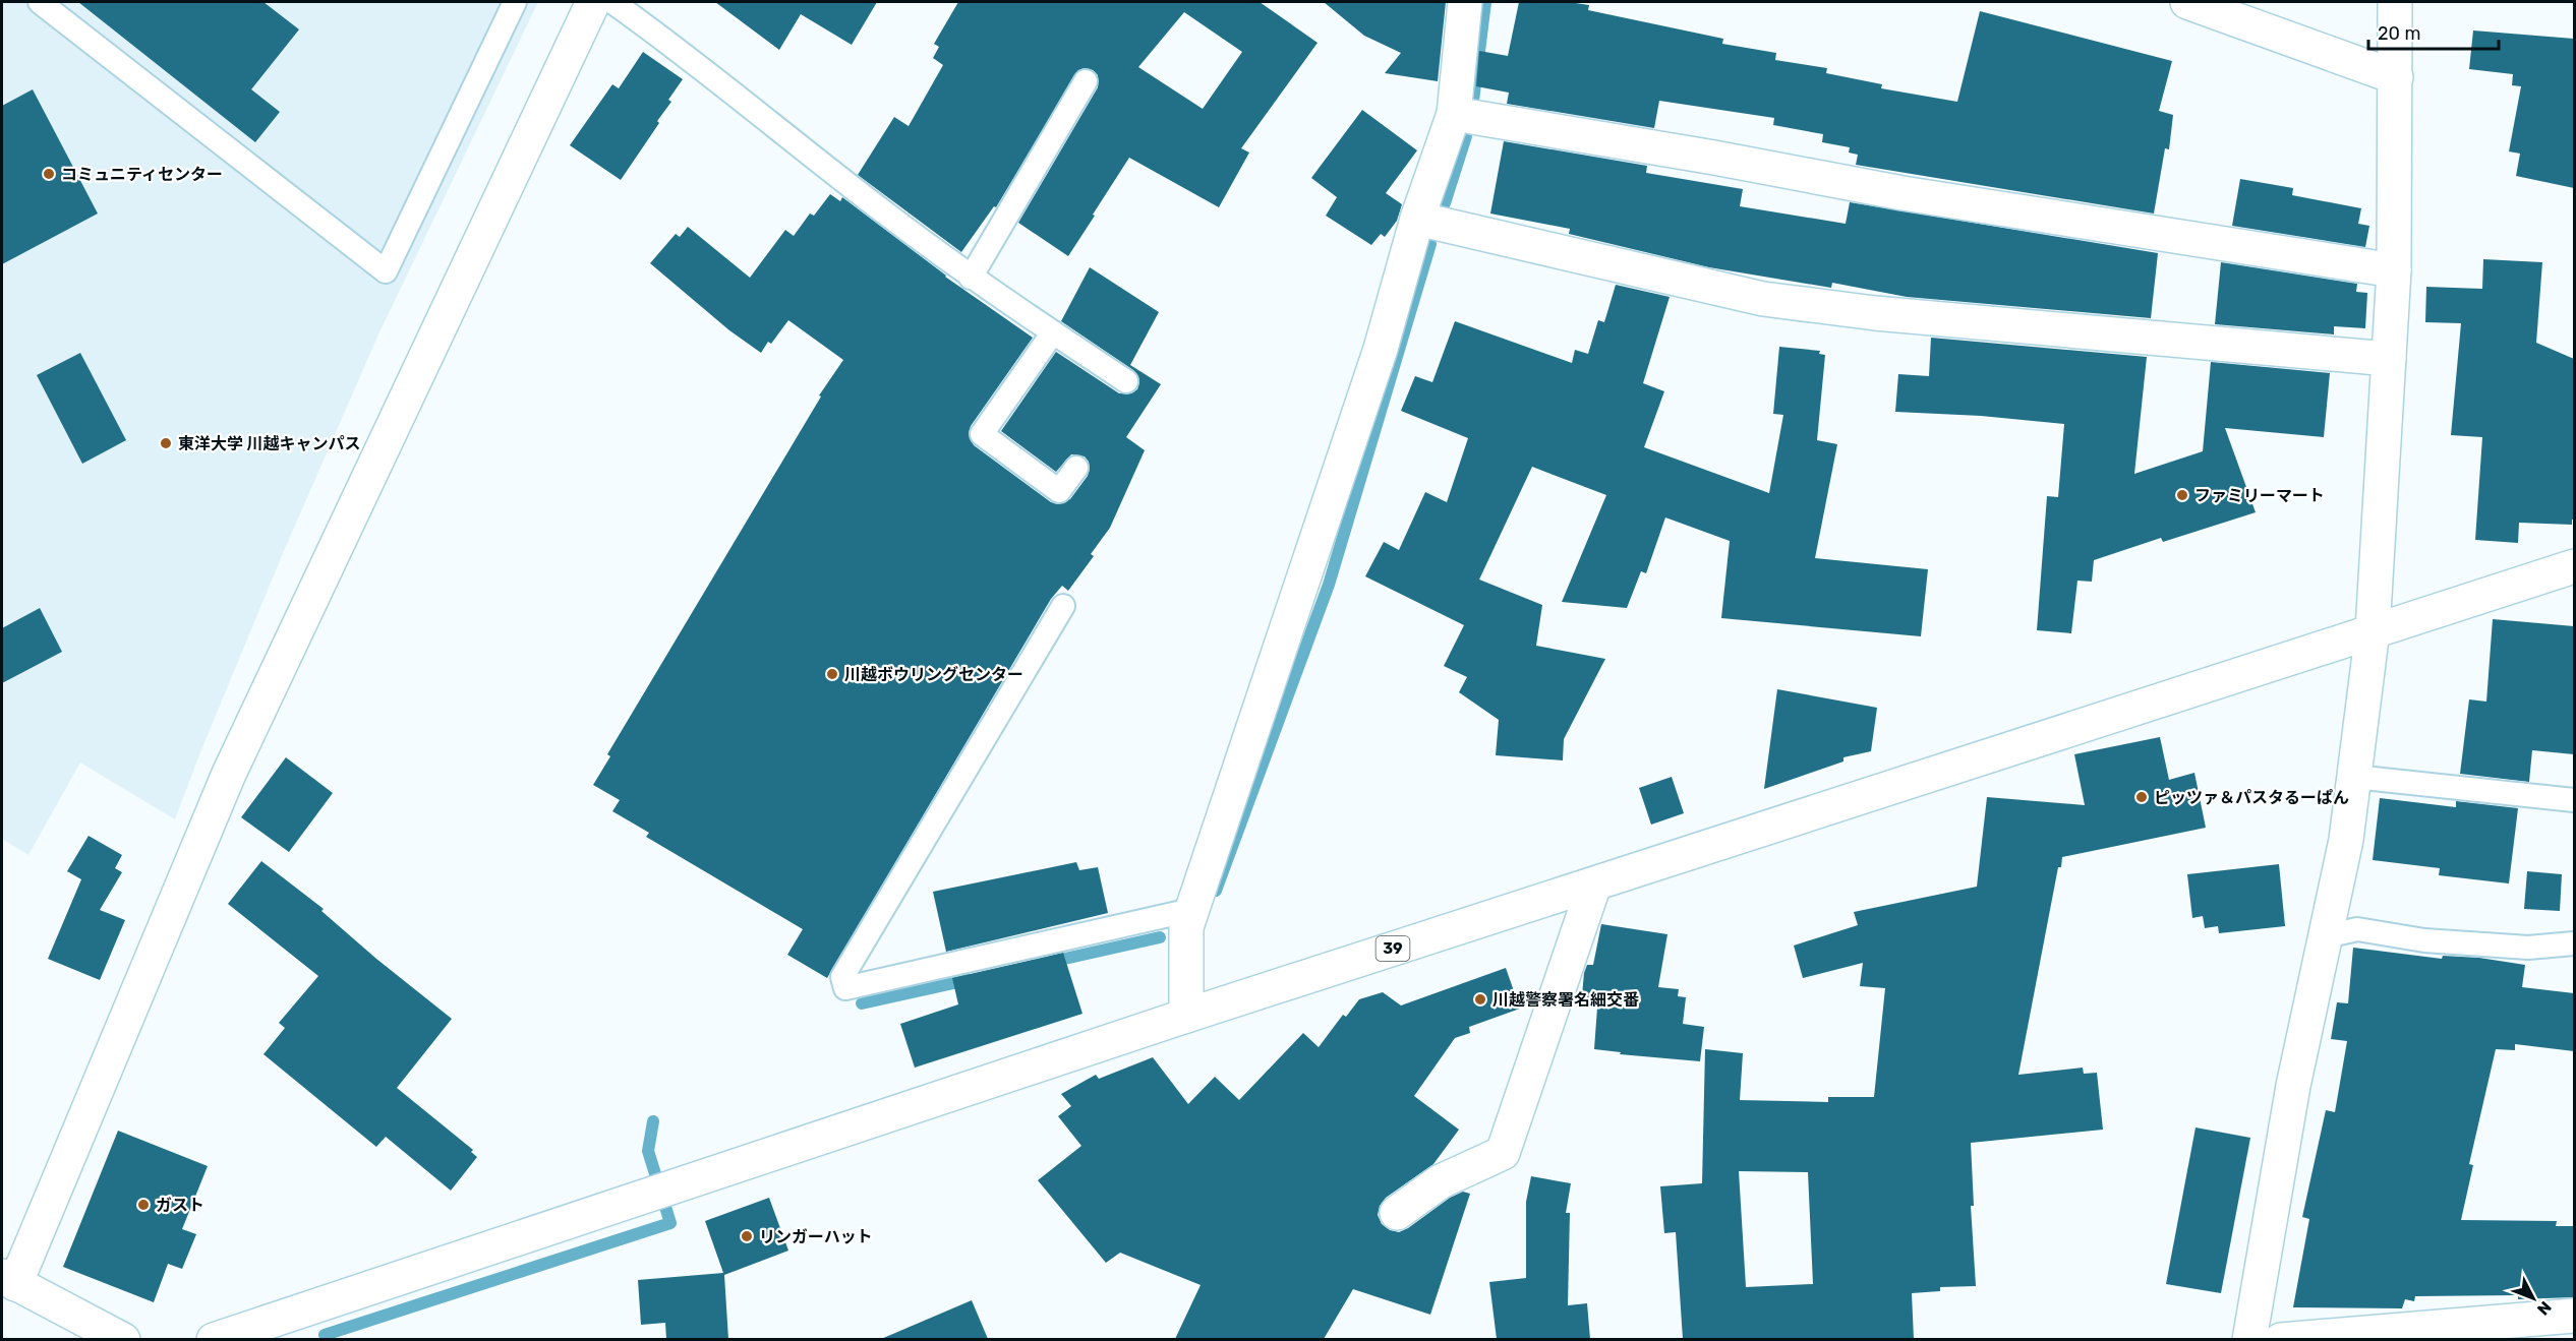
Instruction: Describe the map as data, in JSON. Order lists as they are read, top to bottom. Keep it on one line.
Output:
{"streets":{"street":["39"]},"places":["コミュニティセンター","東洋大学 川越キャンパス","ファミリーマート","川越ボウリングセンター","ピッツァ＆パスタるーぱん","川越警察署名細交番","ガスト","リンガーハット"],"scale_bar":"20 m","north":"bottom right"}
